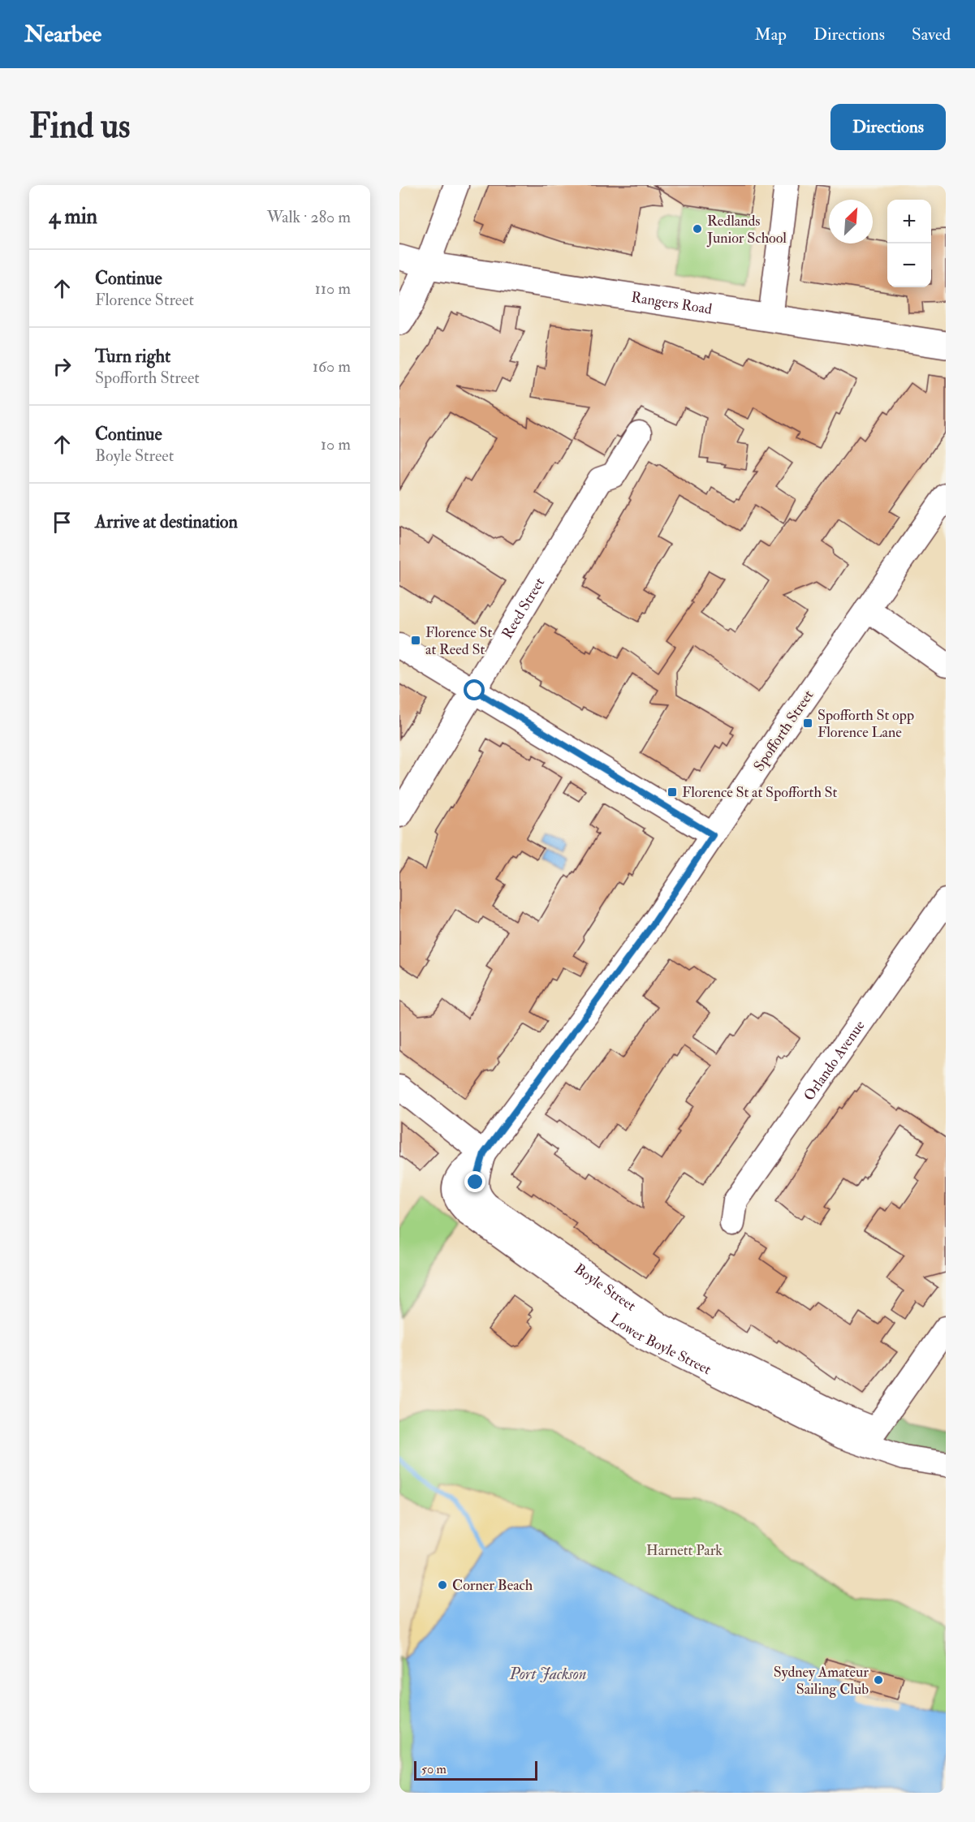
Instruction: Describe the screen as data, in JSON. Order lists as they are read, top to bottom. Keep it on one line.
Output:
{"streets":{"main road":["Rangers Road"],"street":["Reed Street","Spofforth Street","Orlando Avenue","Boyle Street","Lower Boyle Street"]},"crossings":[["Spofforth Street","Boyle Street"],["Spofforth Street","Lower Boyle Street"],["Boyle Street","Lower Boyle Street"]],"water":["Port Jackson"],"parks":["Harnett Park"],"places":{"other":["Redlands Junior School","Corner Beach","Sydney Amateur Sailing Club"],"transit":["Florence St at Reed St","Spofforth St opp Florence Lane","Florence St at Spofforth St"]},"scale_bar":"50 m","north":"top right","page":{"header":"Nearbee","nav":["Map","Directions","Saved"],"buttons":"Directions","title":"Find us","heading":["4 min","Walk · 280 m"],"map_buttons":["+","−"],"list":[["Continue","Florence Street","110 m"],["Turn right","Spofforth Street","160 m"],["Continue","Boyle Street","10 m"],"Arrive at destination"],"scale":"50 m"}}
